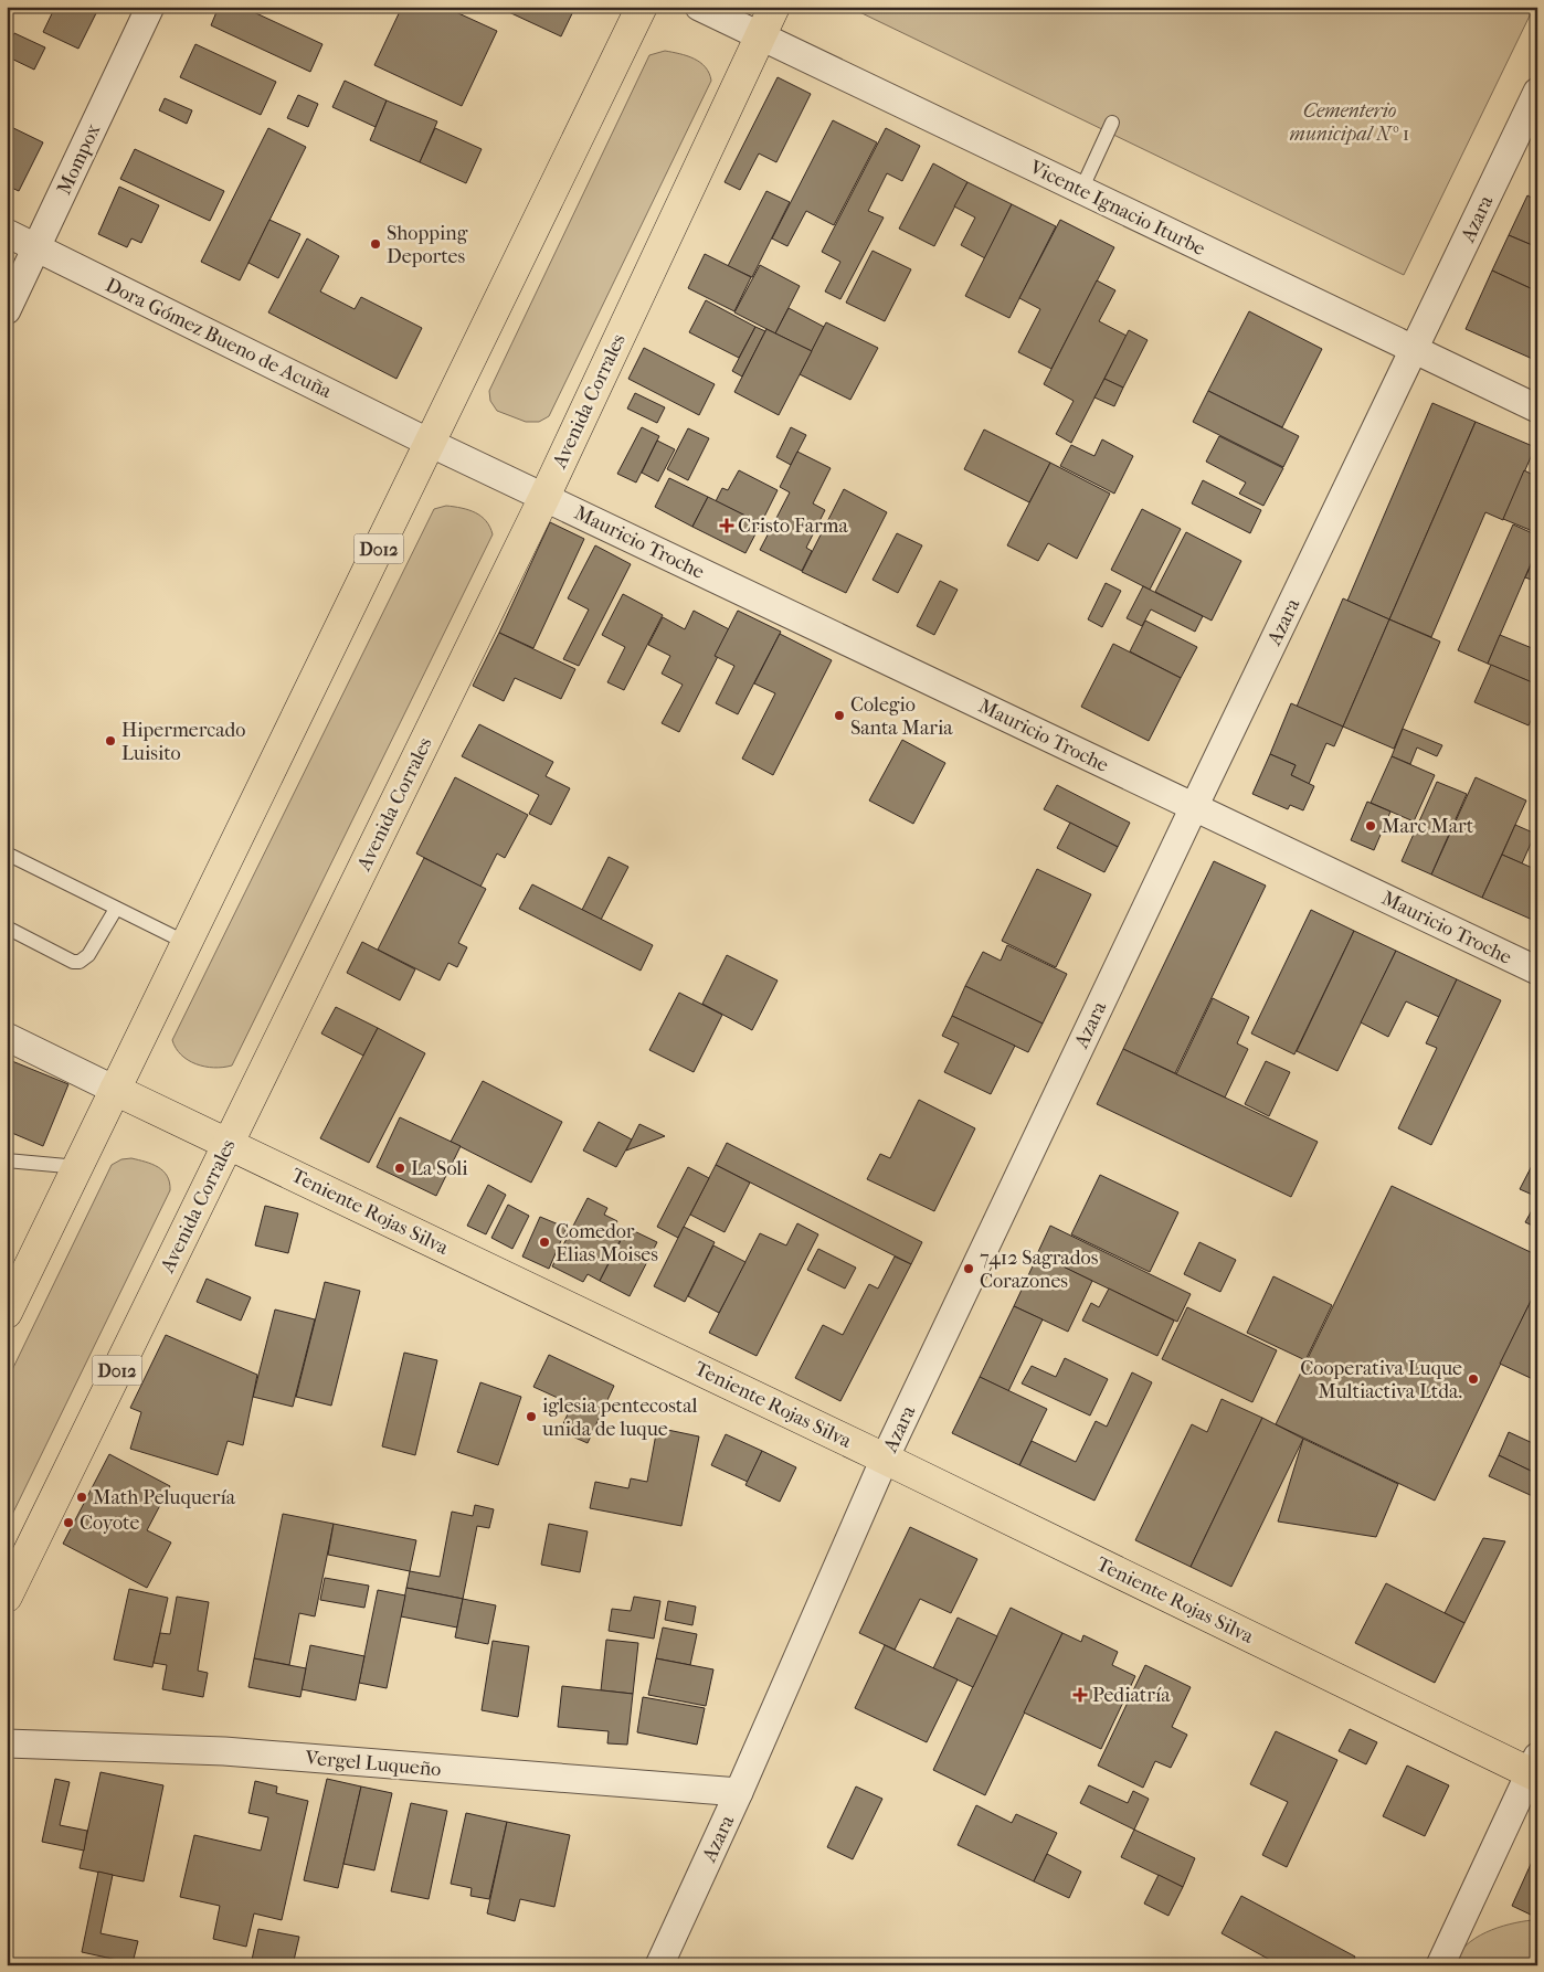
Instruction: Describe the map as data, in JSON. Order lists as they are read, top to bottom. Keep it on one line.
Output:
{"streets":{"main road":["Avenida Corrales","D012","Teniente Rojas Silva"],"street":["Mompox","Vicente Ignacio Iturbe","Azara","Dora Gómez Bueno de Acuña","Mauricio Troche","Vergel Luqueño"]},"crossings":[["Mompox","Dora Gómez Bueno de Acuña"],["Vicente Ignacio Iturbe","Azara"],["Vicente Ignacio Iturbe","Avenida Corrales"],["Azara","Mauricio Troche"],["Azara","Teniente Rojas Silva"],["Azara","Vergel Luqueño"],["Dora Gómez Bueno de Acuña","Mauricio Troche"],["Dora Gómez Bueno de Acuña","D012"],["Avenida Corrales","Mauricio Troche"],["Avenida Corrales","Teniente Rojas Silva"],["Mauricio Troche","D012"],["D012","Teniente Rojas Silva"]],"parks":["Cementerio municipal Nº 1"],"places":{"other":["Shopping Deportes","Colegio Santa Maria","Hipermercado Luisito","Marc Mart","La Soli","Comedor Elias Moises","7412 Sagrados Corazones","Cooperativa Luque Multiactiva Ltda.","iglesia pentecostal unida de luque","Math Peluquería","Coyote"],"health":["Cristo Farma","Pediatría"]}}
